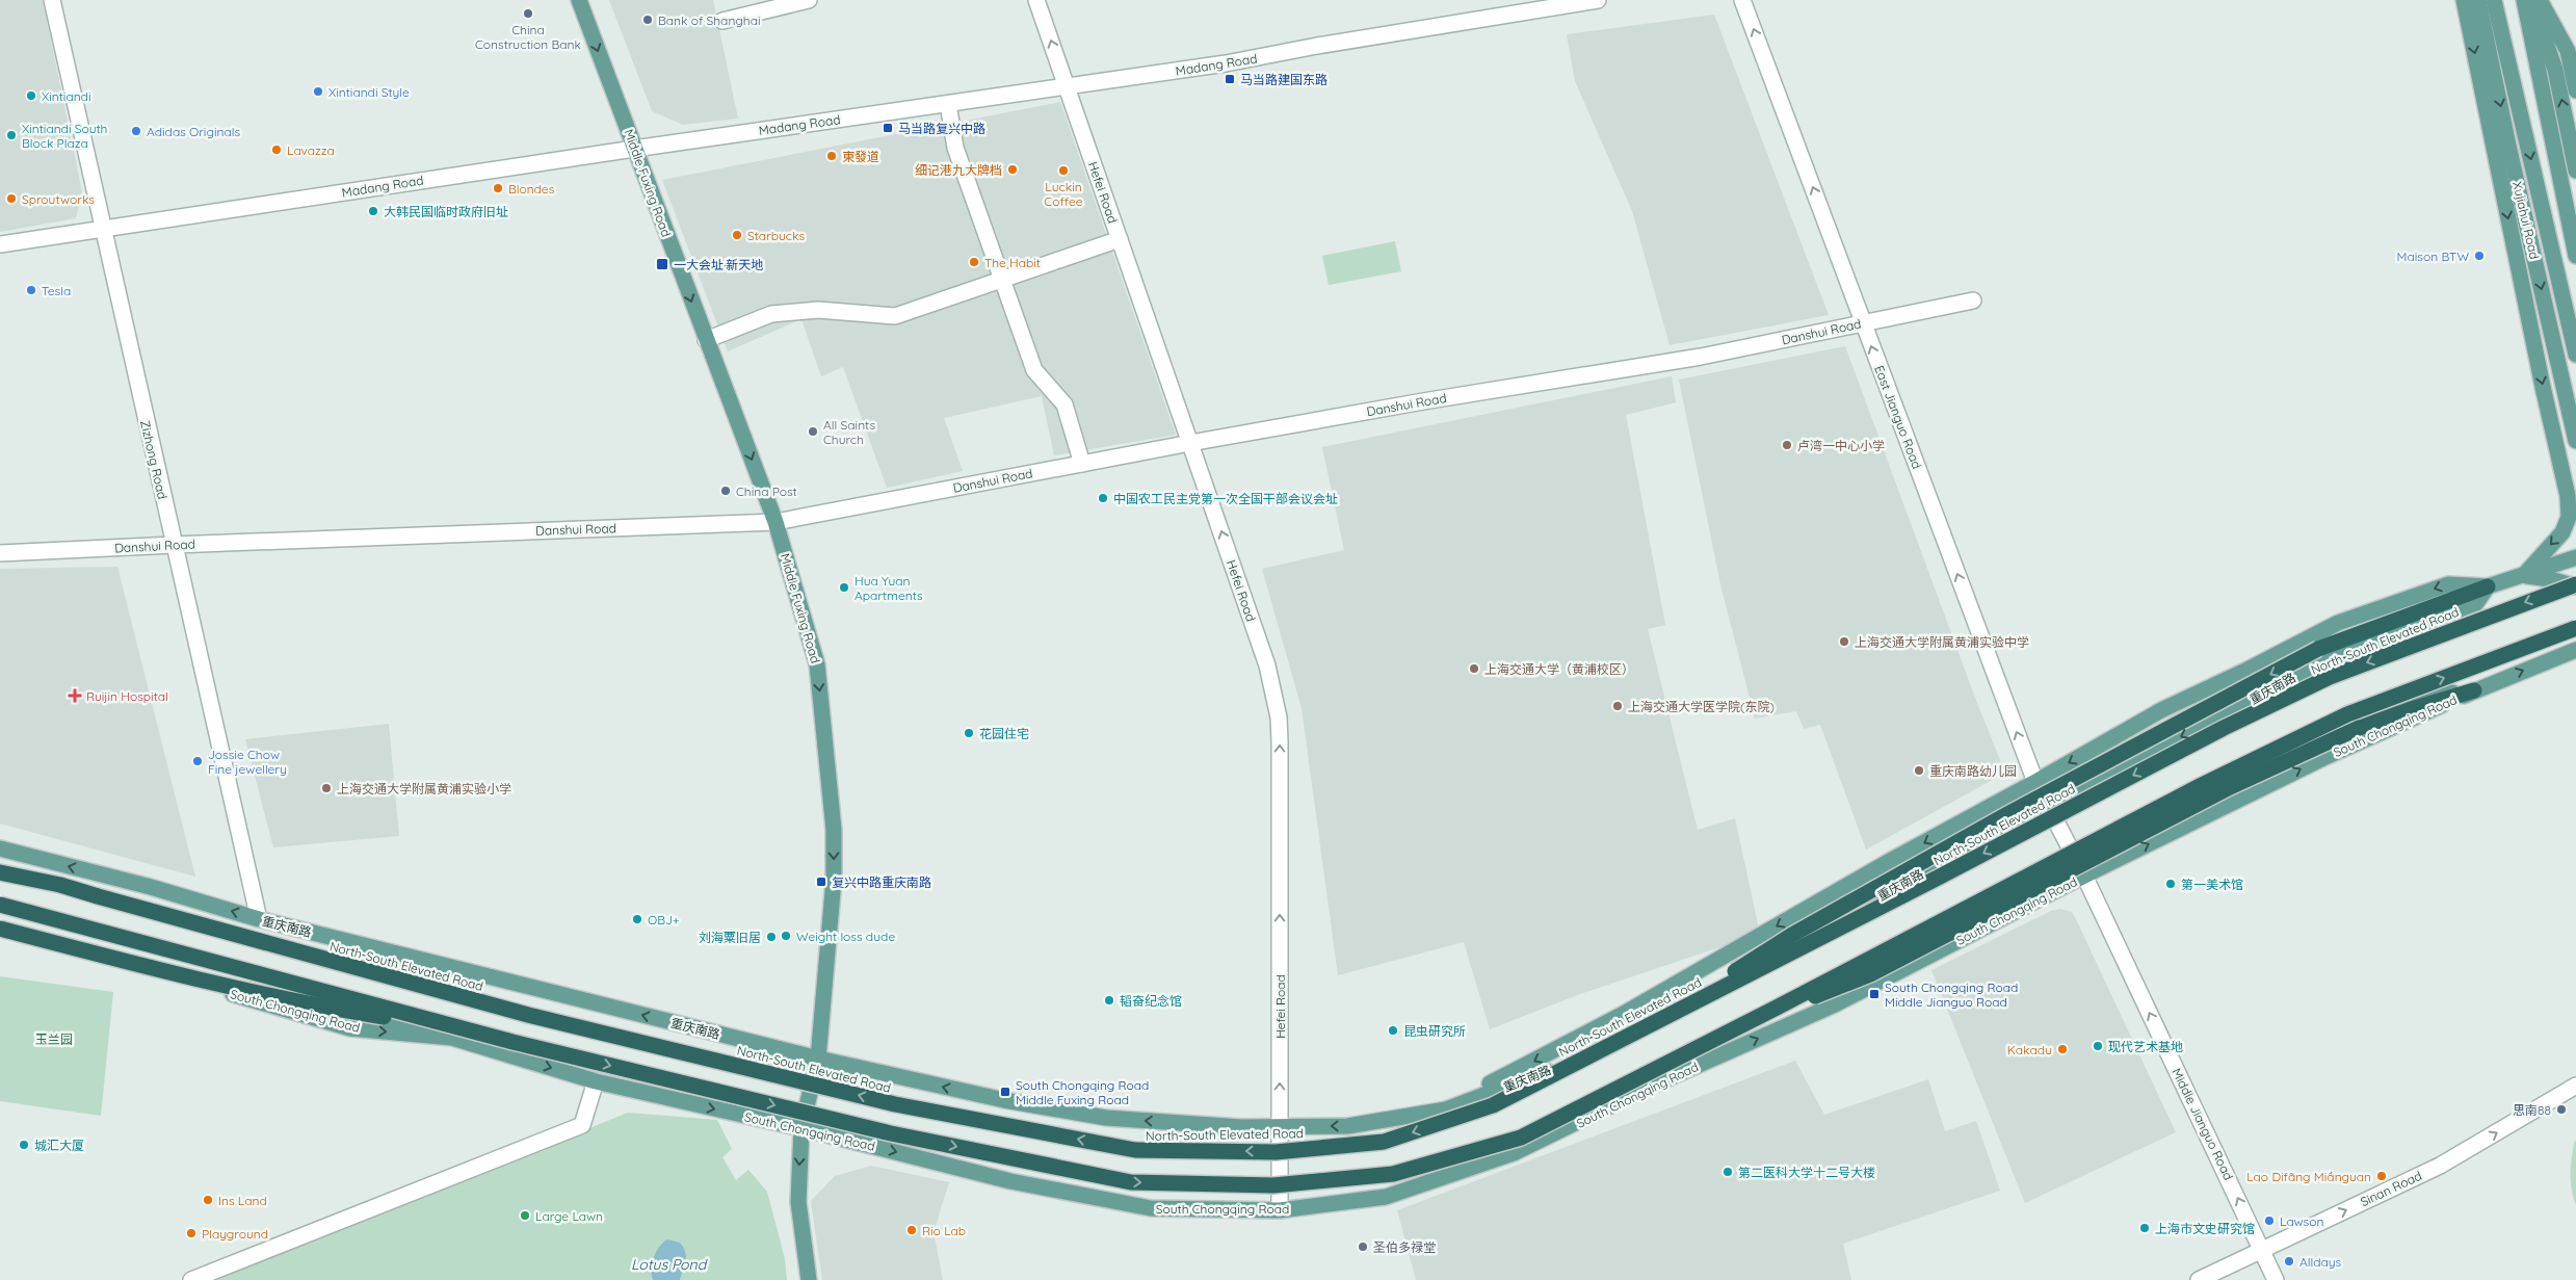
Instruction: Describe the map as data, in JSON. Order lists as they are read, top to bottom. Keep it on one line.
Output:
{"streets":{"highway":["North-South Elevated Road"],"main road":["Middle Fuxing Road","Xujiahui Road","重庆南路","South Chongqing Road"],"street":["Madang Road","Hefei Road","Danshui Road","East Jianguo Road","Zizhong Road","Middle Jianguo Road","Sinan Road"]},"crossings":[["Madang Road","Middle Fuxing Road"],["Madang Road","Hefei Road"],["Madang Road","Zizhong Road"],["Middle Fuxing Road","Danshui Road"],["Middle Fuxing Road","重庆南路"],["Middle Fuxing Road","South Chongqing Road"],["Hefei Road","Danshui Road"],["Hefei Road","South Chongqing Road"],["Danshui Road","East Jianguo Road"],["Danshui Road","Zizhong Road"],["East Jianguo Road","重庆南路"],["East Jianguo Road","Middle Jianguo Road"],["Zizhong Road","重庆南路"],["South Chongqing Road","Middle Jianguo Road"],["Middle Jianguo Road","Sinan Road"]],"one_way":["Middle Fuxing Road","Hefei Road","East Jianguo Road","Middle Jianguo Road","Sinan Road"],"water":["Lotus Pond"],"parks":["玉兰园"],"places":{"other":["China Construction Bank","Bank of Shanghai","Xintiandi Style","Xintiandi","Adidas Originals","Xintiandi South Block Plaza","Lavazza","東發道","细记港九大牌档","Luckin Coffee","Blondes","Sproutworks","大韩民国临时政府旧址","Starbucks","Maison BTW","The Habit","Tesla","All Saints Church","卢湾一中心小学","China Post","中国农工民主党第一次全国干部会议会址","Hua Yuan Apartments","上海交通大学附属黄浦实验中学","上海交通大学（黄浦校区）","上海交通大学医学院(东院)","花园住宅","Jossie Chow Fine jewellery","重庆南路幼儿园","上海交通大学附属黄浦实验小学","第一美术馆","OBJ+","Weight loss dude","刘海粟旧居","韬奋纪念馆","昆虫研究所","现代艺术基地","Kakadu","思南88","城汇大厦","第二医科大学十二号大楼","Lao Difãng Miầnguan","Ins Land","Large Lawn","Lawson","上海市文史研究馆","Rio Lab","Playground","圣伯多禄堂","Alldays"],"transit":["马当路建国东路","马当路复兴中路","一大会址·新天地","复兴中路重庆南路","South Chongqing Road Middle Jianguo Road","South Chongqing Road Middle Fuxing Road"],"health":["Ruijin Hospital"]}}
